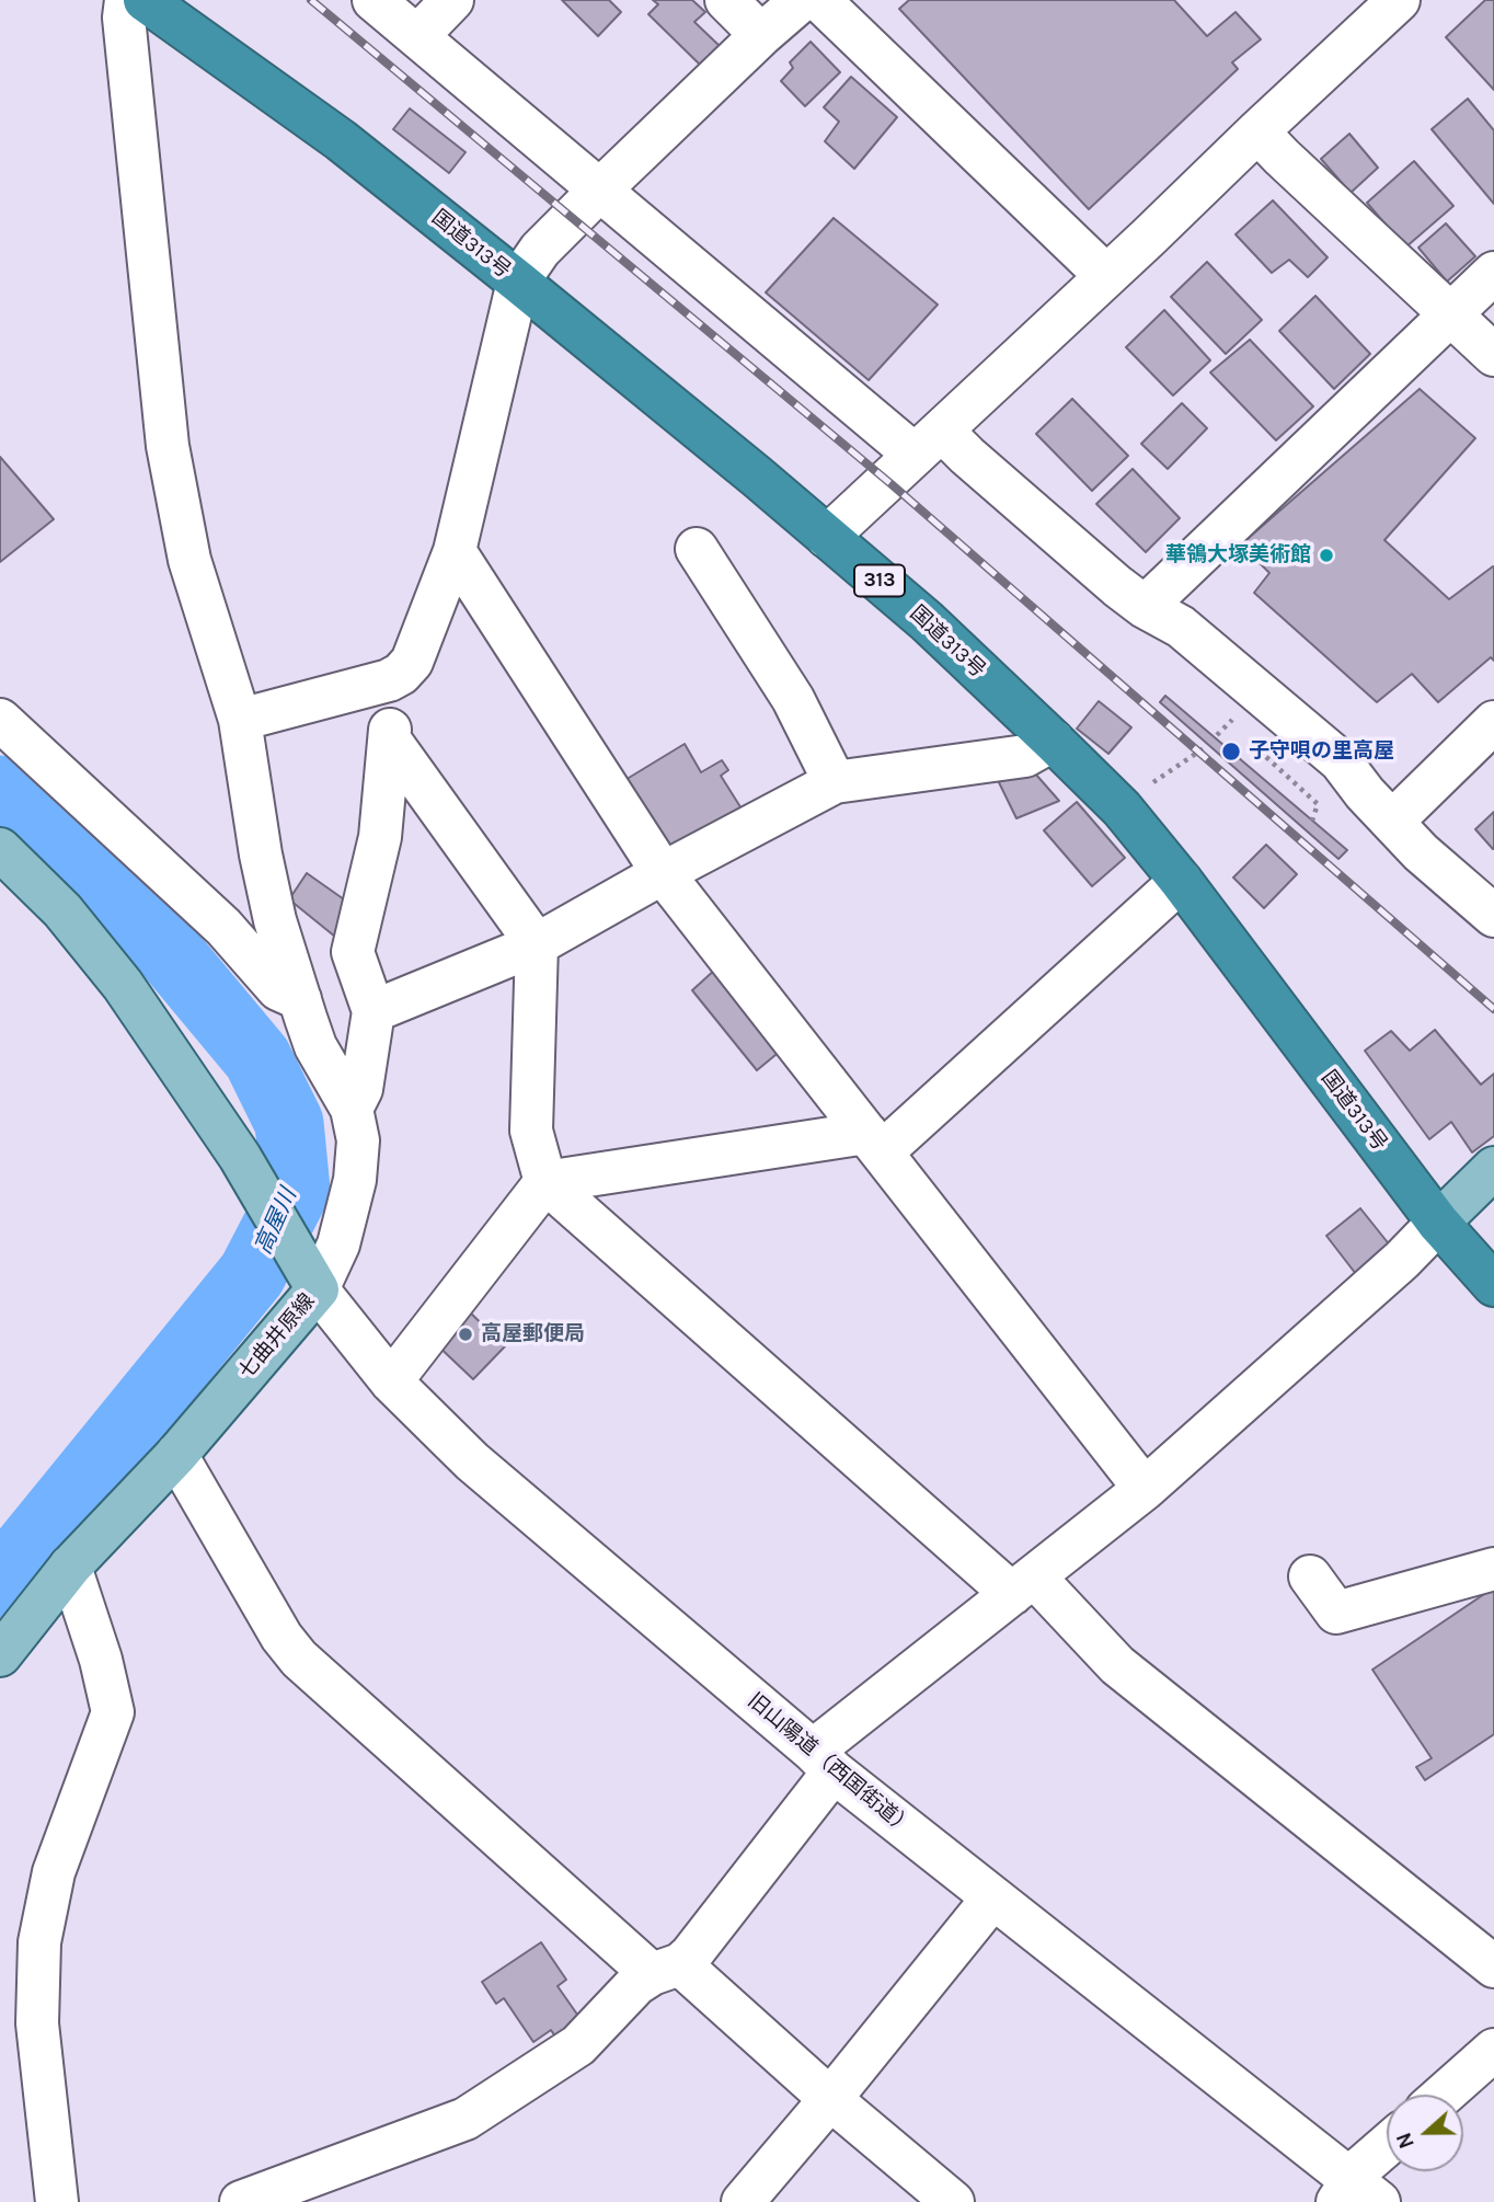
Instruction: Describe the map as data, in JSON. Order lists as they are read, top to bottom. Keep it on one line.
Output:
{"streets":{"highway":["国道313号","313"],"main road":["七曲井原線"],"street":["旧山陽道（西国街道）"]},"crossings":[["七曲井原線","旧山陽道（西国街道）"]],"water":["高屋川"],"places":["華鴒大塚美術館","子守唄の里高屋","高屋郵便局"],"north":"left"}
